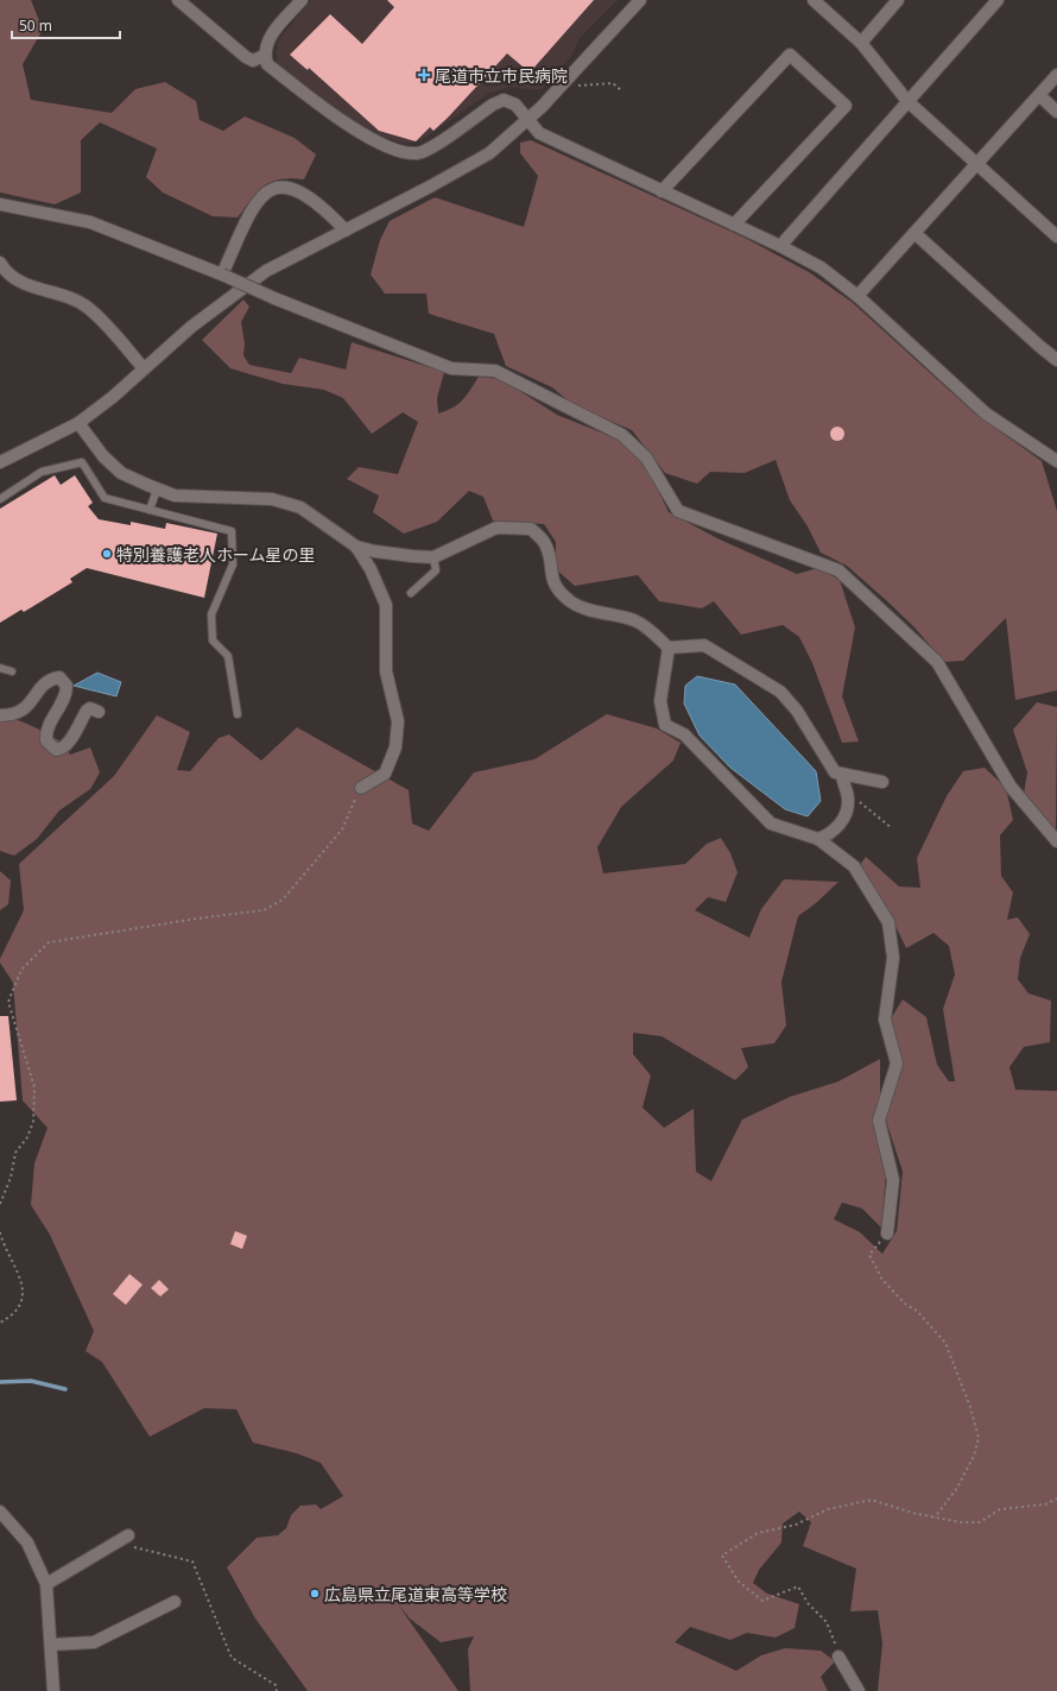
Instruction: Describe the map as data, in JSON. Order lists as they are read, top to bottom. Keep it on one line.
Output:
{"places":{"health":["尾道市立市民病院"],"other":["特別養護老人ホーム星の里","広島県立尾道東高等学校"]},"scale_bar":"50 m"}
